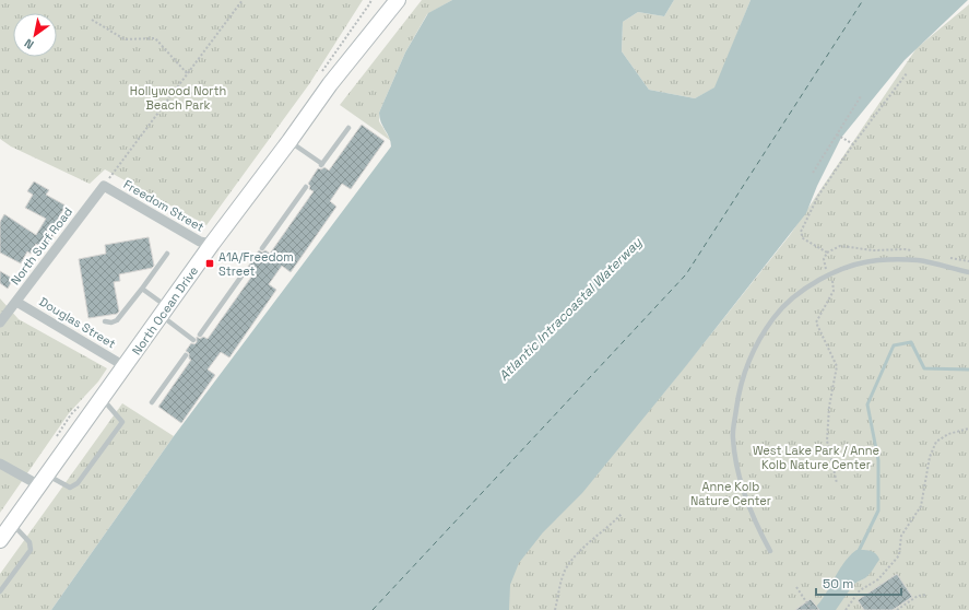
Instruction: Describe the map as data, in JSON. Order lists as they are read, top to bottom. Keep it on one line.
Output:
{"streets":{"main road":["North Ocean Drive"],"street":["Freedom Street","North Surf Road","Douglas Street"]},"crossings":[["Freedom Street","North Surf Road"],["Freedom Street","North Ocean Drive"],["North Surf Road","Douglas Street"],["North Ocean Drive","Douglas Street"]],"water":["Atlantic Intracoastal Waterway"],"parks":["Hollywood North Beach Park","West Lake Park / Anne Kolb Nature Center","Anne Kolb Nature Center"],"places":{"transit":["A1A/Freedom Street"]},"scale_bar":"50 m","north":"bottom left"}
